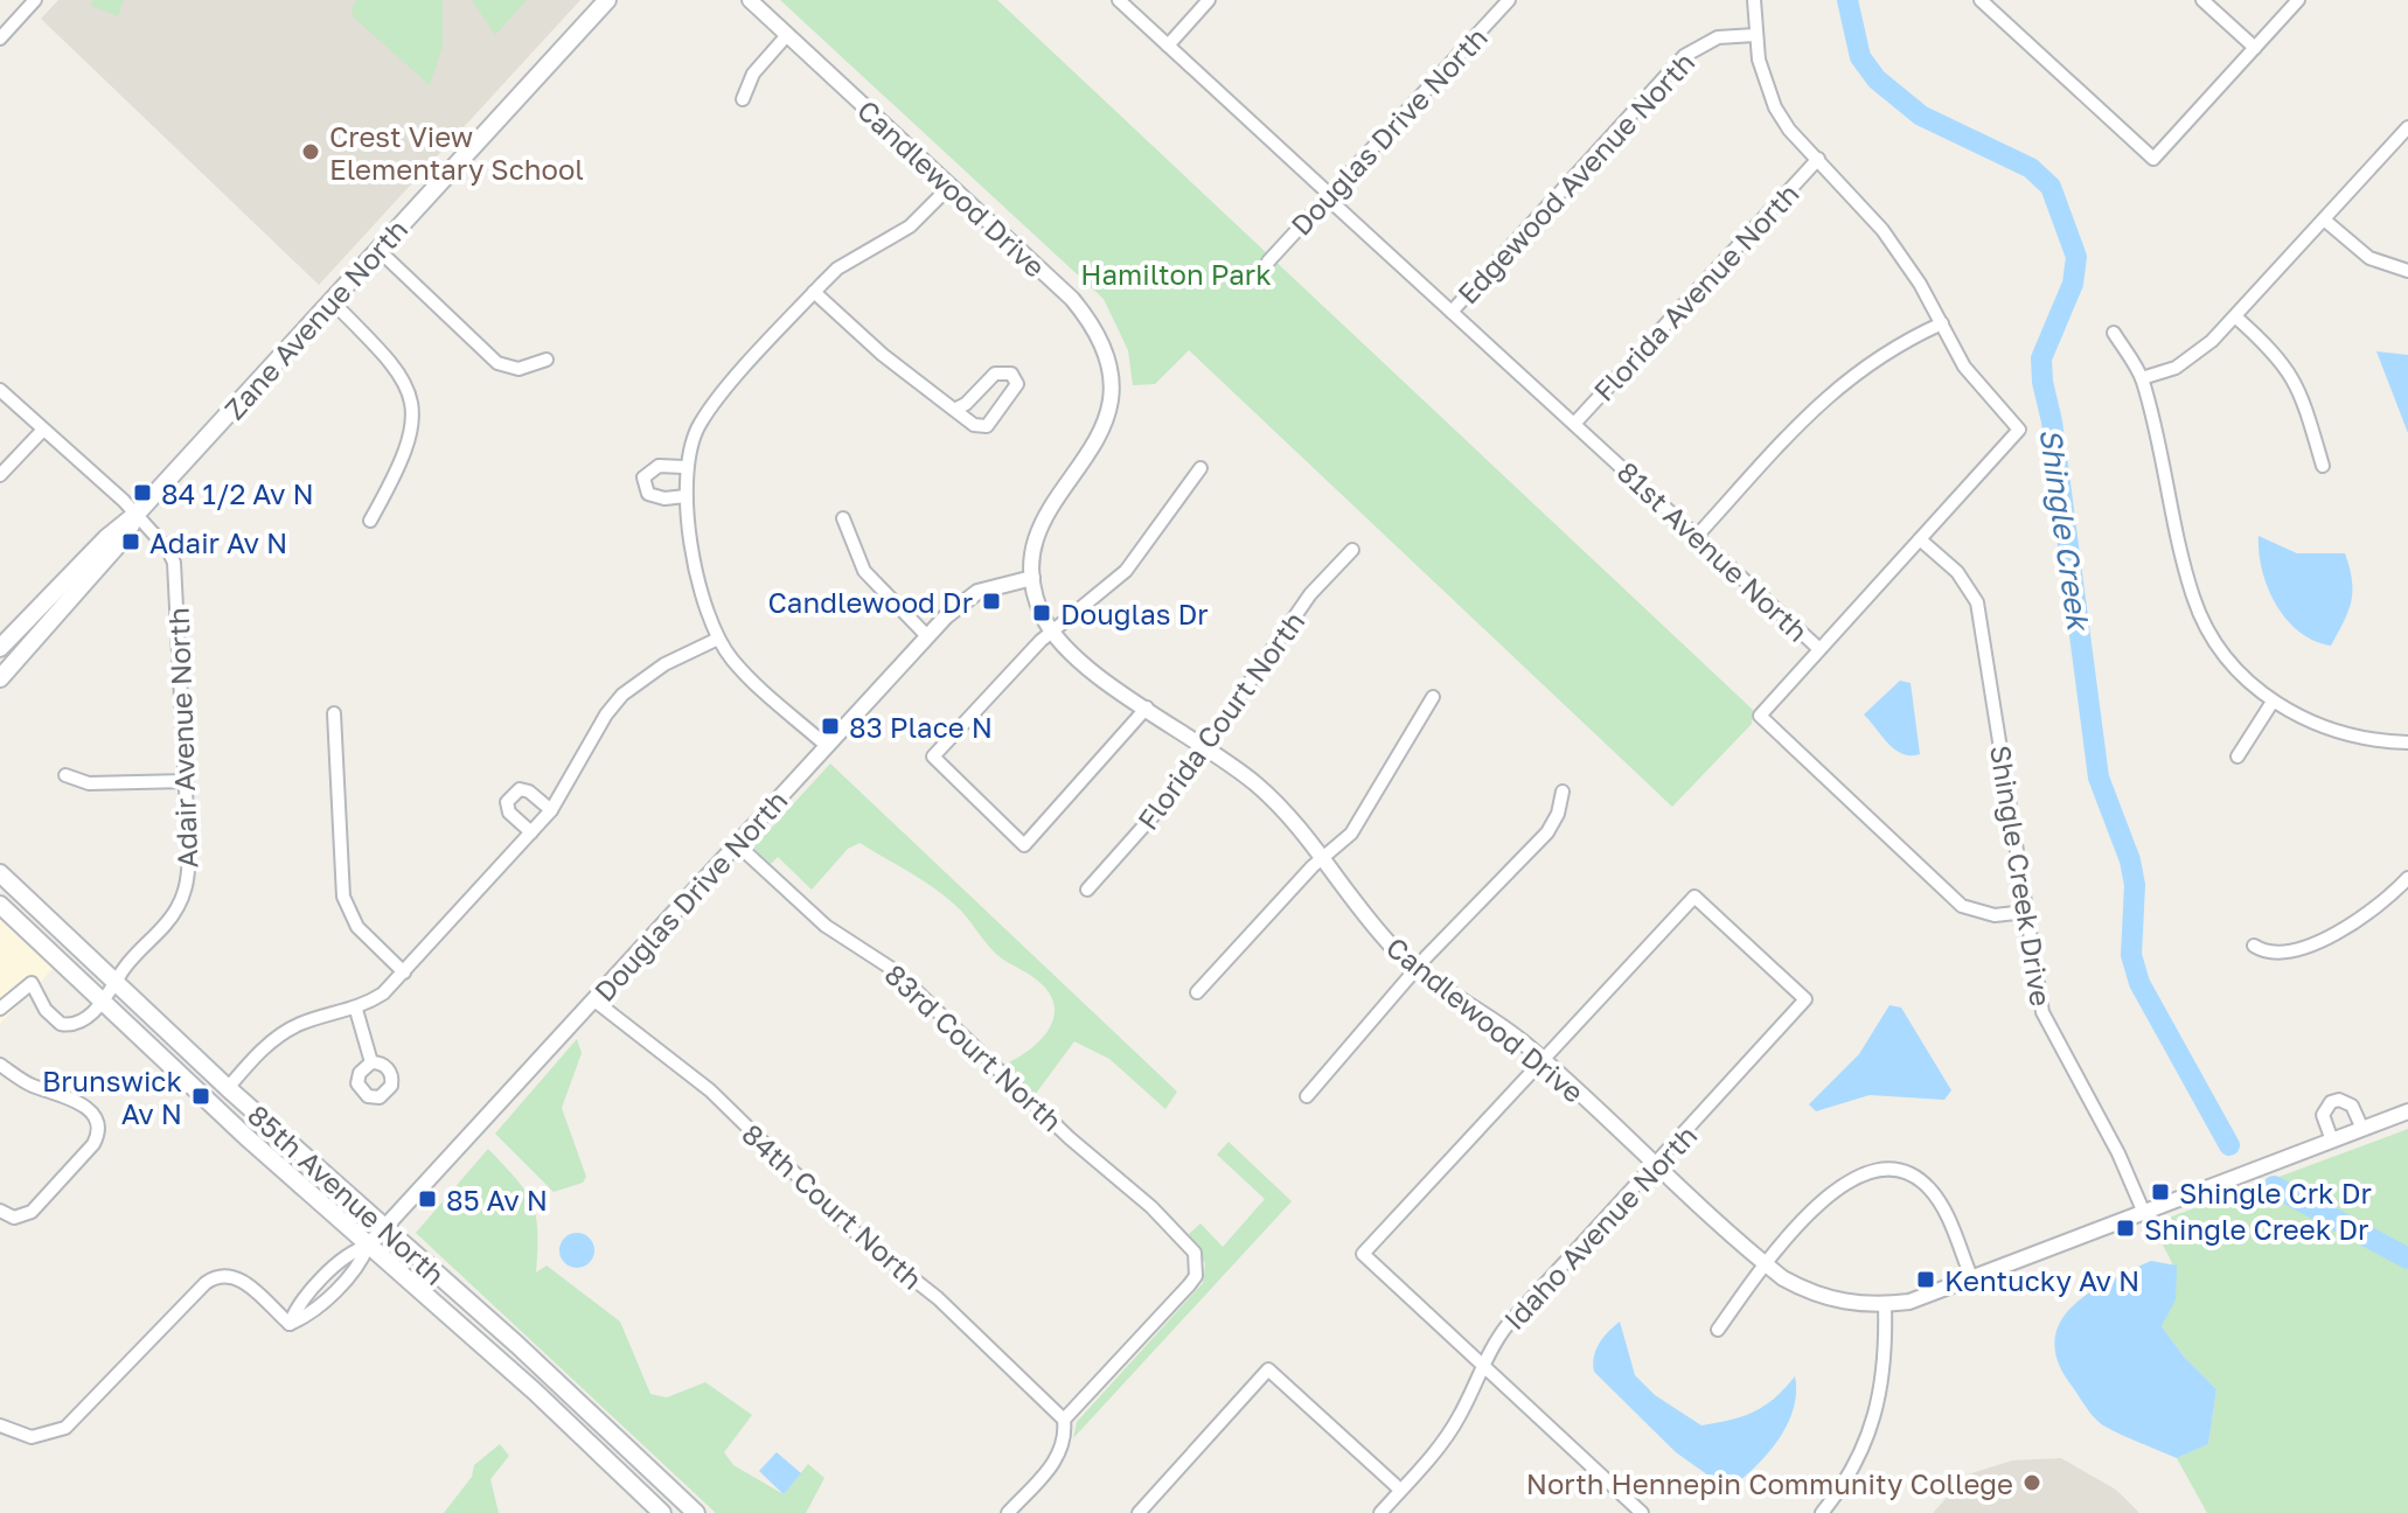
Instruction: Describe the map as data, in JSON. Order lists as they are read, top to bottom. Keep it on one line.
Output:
{"streets":{"main road":["Zane Avenue North","85th Avenue North"],"street":["Douglas Drive North","Edgewood Avenue North","Candlewood Drive","Florida Avenue North","81st Avenue North","Florida Court North","Adair Avenue North","Shingle Creek Drive","83rd Court North","84th Court North","Idaho Avenue North"]},"crossings":[["Douglas Drive North","Candlewood Drive"],["Douglas Drive North","81st Avenue North"],["Douglas Drive North","83rd Court North"],["Douglas Drive North","85th Avenue North"],["Douglas Drive North","84th Court North"],["Edgewood Avenue North","81st Avenue North"],["Candlewood Drive","Florida Court North"],["Candlewood Drive","Shingle Creek Drive"],["Candlewood Drive","Idaho Avenue North"],["Florida Avenue North","81st Avenue North"],["Zane Avenue North","Adair Avenue North"],["81st Avenue North","Shingle Creek Drive"],["Adair Avenue North","85th Avenue North"],["83rd Court North","84th Court North"]],"water":["Shingle Creek"],"parks":["Hamilton Park"],"places":{"other":["Crest View Elementary School","North Hennepin Community College"],"transit":["84 1/2 Av N","Adair Av N","Candlewood Dr","Douglas Dr","83 Place N","Brunswick Av N","Shingle Crk Dr","85 Av N","Shingle Creek Dr","Kentucky Av N"]}}
